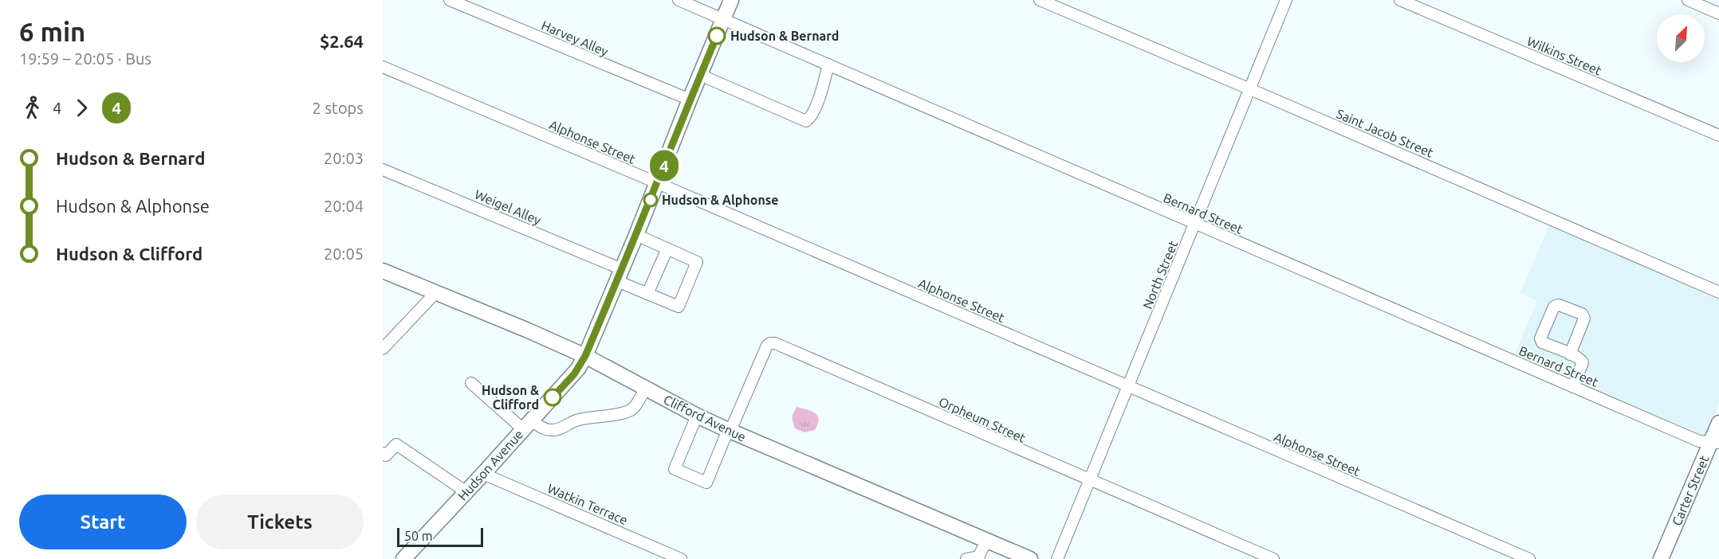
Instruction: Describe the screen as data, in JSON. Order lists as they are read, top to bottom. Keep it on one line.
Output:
{"streets":{"main road":["Clifford Avenue","Hudson Avenue","Carter Street"],"street":["Harvey Alley","Wilkins Street","Saint Jacob Street","Alphonse Street","Weigel Alley","Bernard Street","North Street","Orpheum Street","Watkin Terrace"]},"crossings":[["Harvey Alley","Hudson Avenue"],["Saint Jacob Street","North Street"],["Alphonse Street","North Street"],["Alphonse Street","Hudson Avenue"],["Weigel Alley","Hudson Avenue"],["Bernard Street","North Street"],["Bernard Street","Hudson Avenue"],["Bernard Street","Carter Street"],["North Street","Orpheum Street"],["Clifford Avenue","Orpheum Street"],["Clifford Avenue","Hudson Avenue"],["Hudson Avenue","Watkin Terrace"]],"places":["Hudson & Bernard","Hudson & Alphonse","Hudson & Clifford"],"lines":["bus line 4"],"scale_bar":"50 m","north":"top right","page":{"heading":["6 min","19:59 – 20:05 · Bus","$2.64"],"on_map":"4","legs":["4","4","2 stops"],"list":[{"name":"Hudson & Bernard","value":"20:03"},{"name":"Hudson & Alphonse","value":"20:04"},{"name":"Hudson & Clifford","value":"20:05"}],"buttons":["Start","Tickets"],"scale":"50 m"}}
